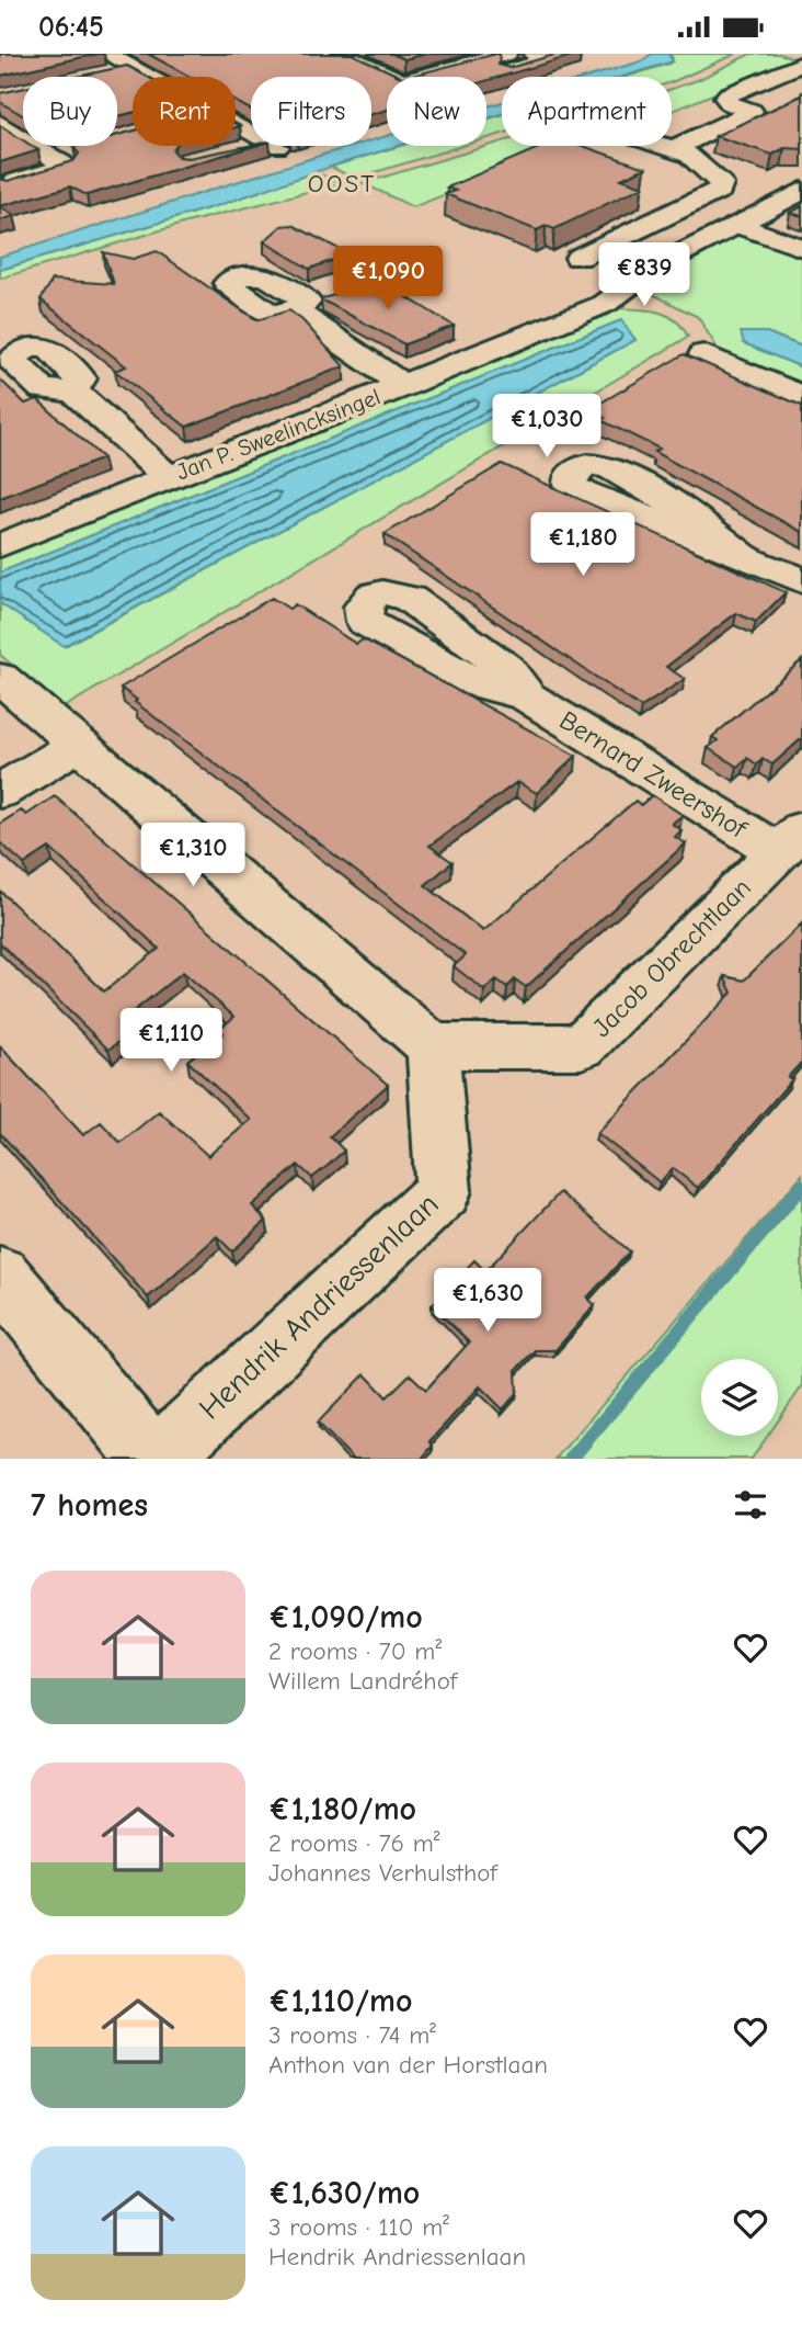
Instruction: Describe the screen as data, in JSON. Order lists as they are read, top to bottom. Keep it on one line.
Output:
{"streets":{"street":["Jan P. Sweelincksingel","Bernard Zweershof","Jacob Obrechtlaan","Hendrik Andriessenlaan"]},"crossings":[["Bernard Zweershof","Jacob Obrechtlaan"],["Jacob Obrechtlaan","Hendrik Andriessenlaan"]],"districts":["OOST"],"page":{"status":"06:45","chip":["Buy","Rent","Filters","New","Apartment"],"price":["€839","€1,090","€1,030","€1,180","€1,310","€1,110","€1,630"],"heading":"7 homes","list":[{"name":"€1,090/mo","note":"2 rooms · 70 m² · Willem Landréhof"},{"name":"€1,180/mo","note":"2 rooms · 76 m² · Johannes Verhulsthof"},{"name":"€1,110/mo","note":"3 rooms · 74 m² · Anthon van der Horstlaan"},{"name":"€1,630/mo","note":"3 rooms · 110 m² · Hendrik Andriessenlaan"}]}}
